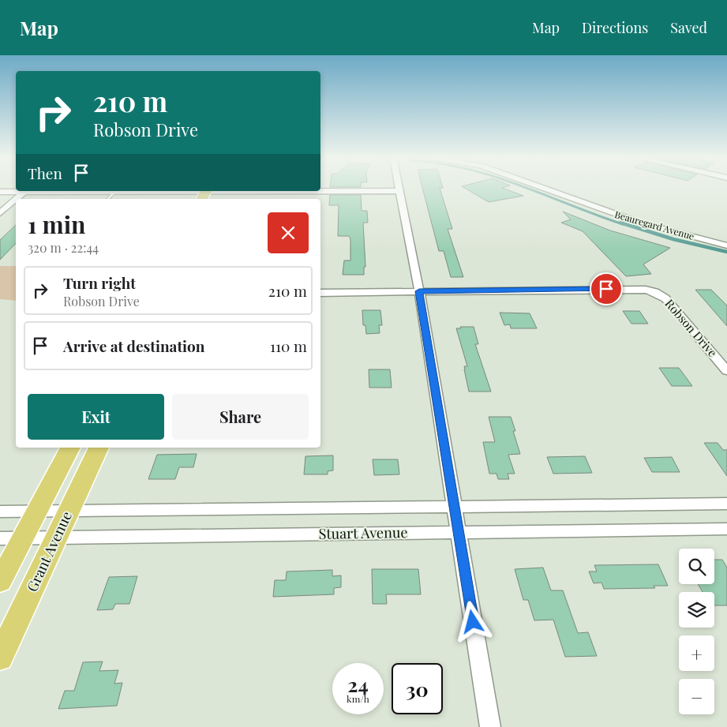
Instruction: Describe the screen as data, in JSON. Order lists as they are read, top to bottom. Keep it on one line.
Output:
{"streets":{"main road":["Grant Avenue"],"street":["Beauregard Avenue","Robson Drive","Stuart Avenue"]},"crossings":[["Stuart Avenue","Grant Avenue"]],"page":{"header":"Map","nav":["Map","Directions","Saved"],"turn":["210 m","Robson Drive"],"then":"Then","heading":["1 min","320 m · 22:44"],"list":[{"name":"Turn right","note":"Robson Drive","value":"210 m"},{"name":"Arrive at destination","value":"110 m"}],"buttons":["Exit","Share"],"map_buttons":["+","−"],"speed":"24 km/h","limit":"30"}}
